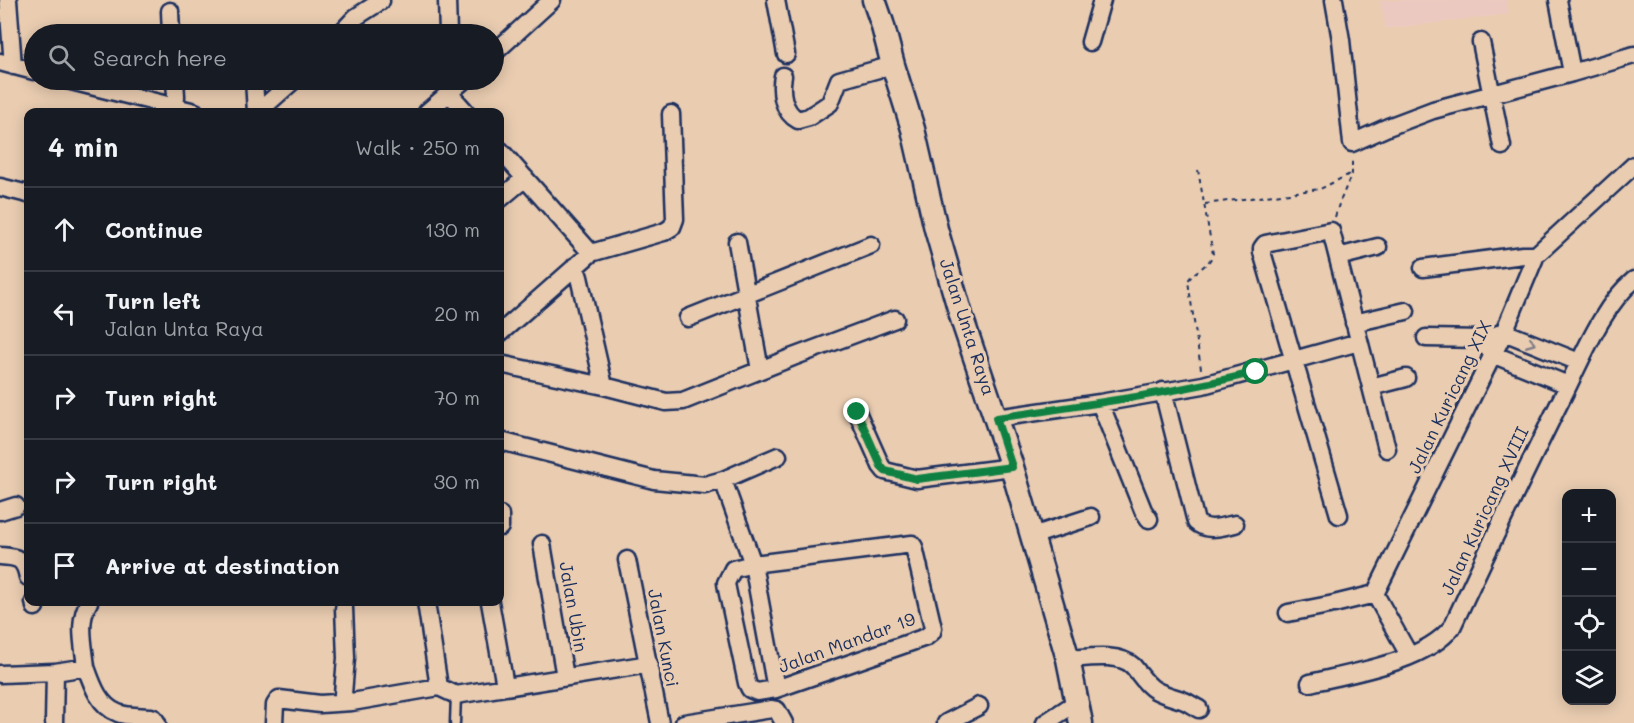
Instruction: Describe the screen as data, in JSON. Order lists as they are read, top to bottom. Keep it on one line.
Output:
{"streets":{"street":["Jalan Unta Raya","Jalan Kuricang XIX","Jalan Kuricang XVIII","Jalan Ubin","Jalan Kunci","Jalan Mandar 19"]},"page":{"search":"Search here","heading":["4 min","Walk · 250 m"],"list":[["Continue","130 m"],["Turn left","Jalan Unta Raya","20 m"],["Turn right","70 m"],["Turn right","30 m"],"Arrive at destination"],"map_buttons":["+","−"]}}
